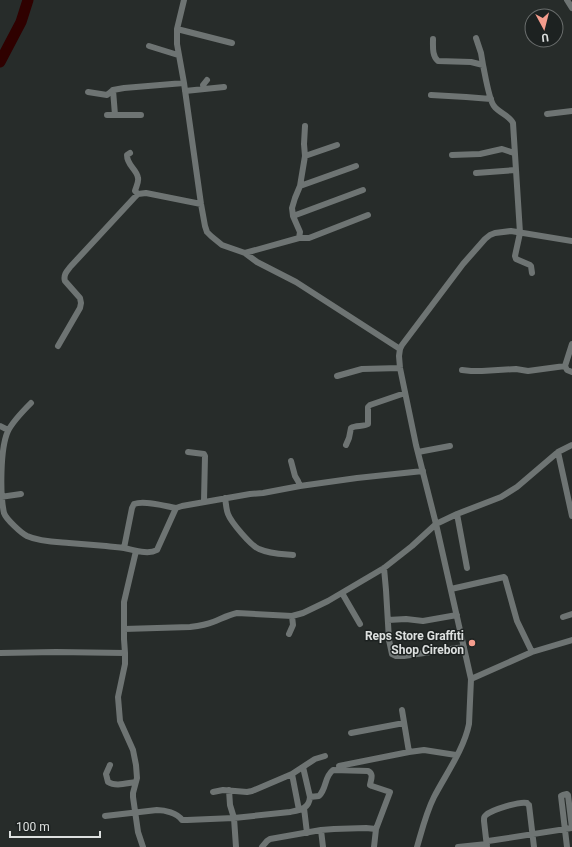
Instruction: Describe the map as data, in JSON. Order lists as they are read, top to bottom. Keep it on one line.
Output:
{"places":["Reps Store Graffiti Shop Cirebon"],"scale_bar":"100 m","north":"bottom"}
